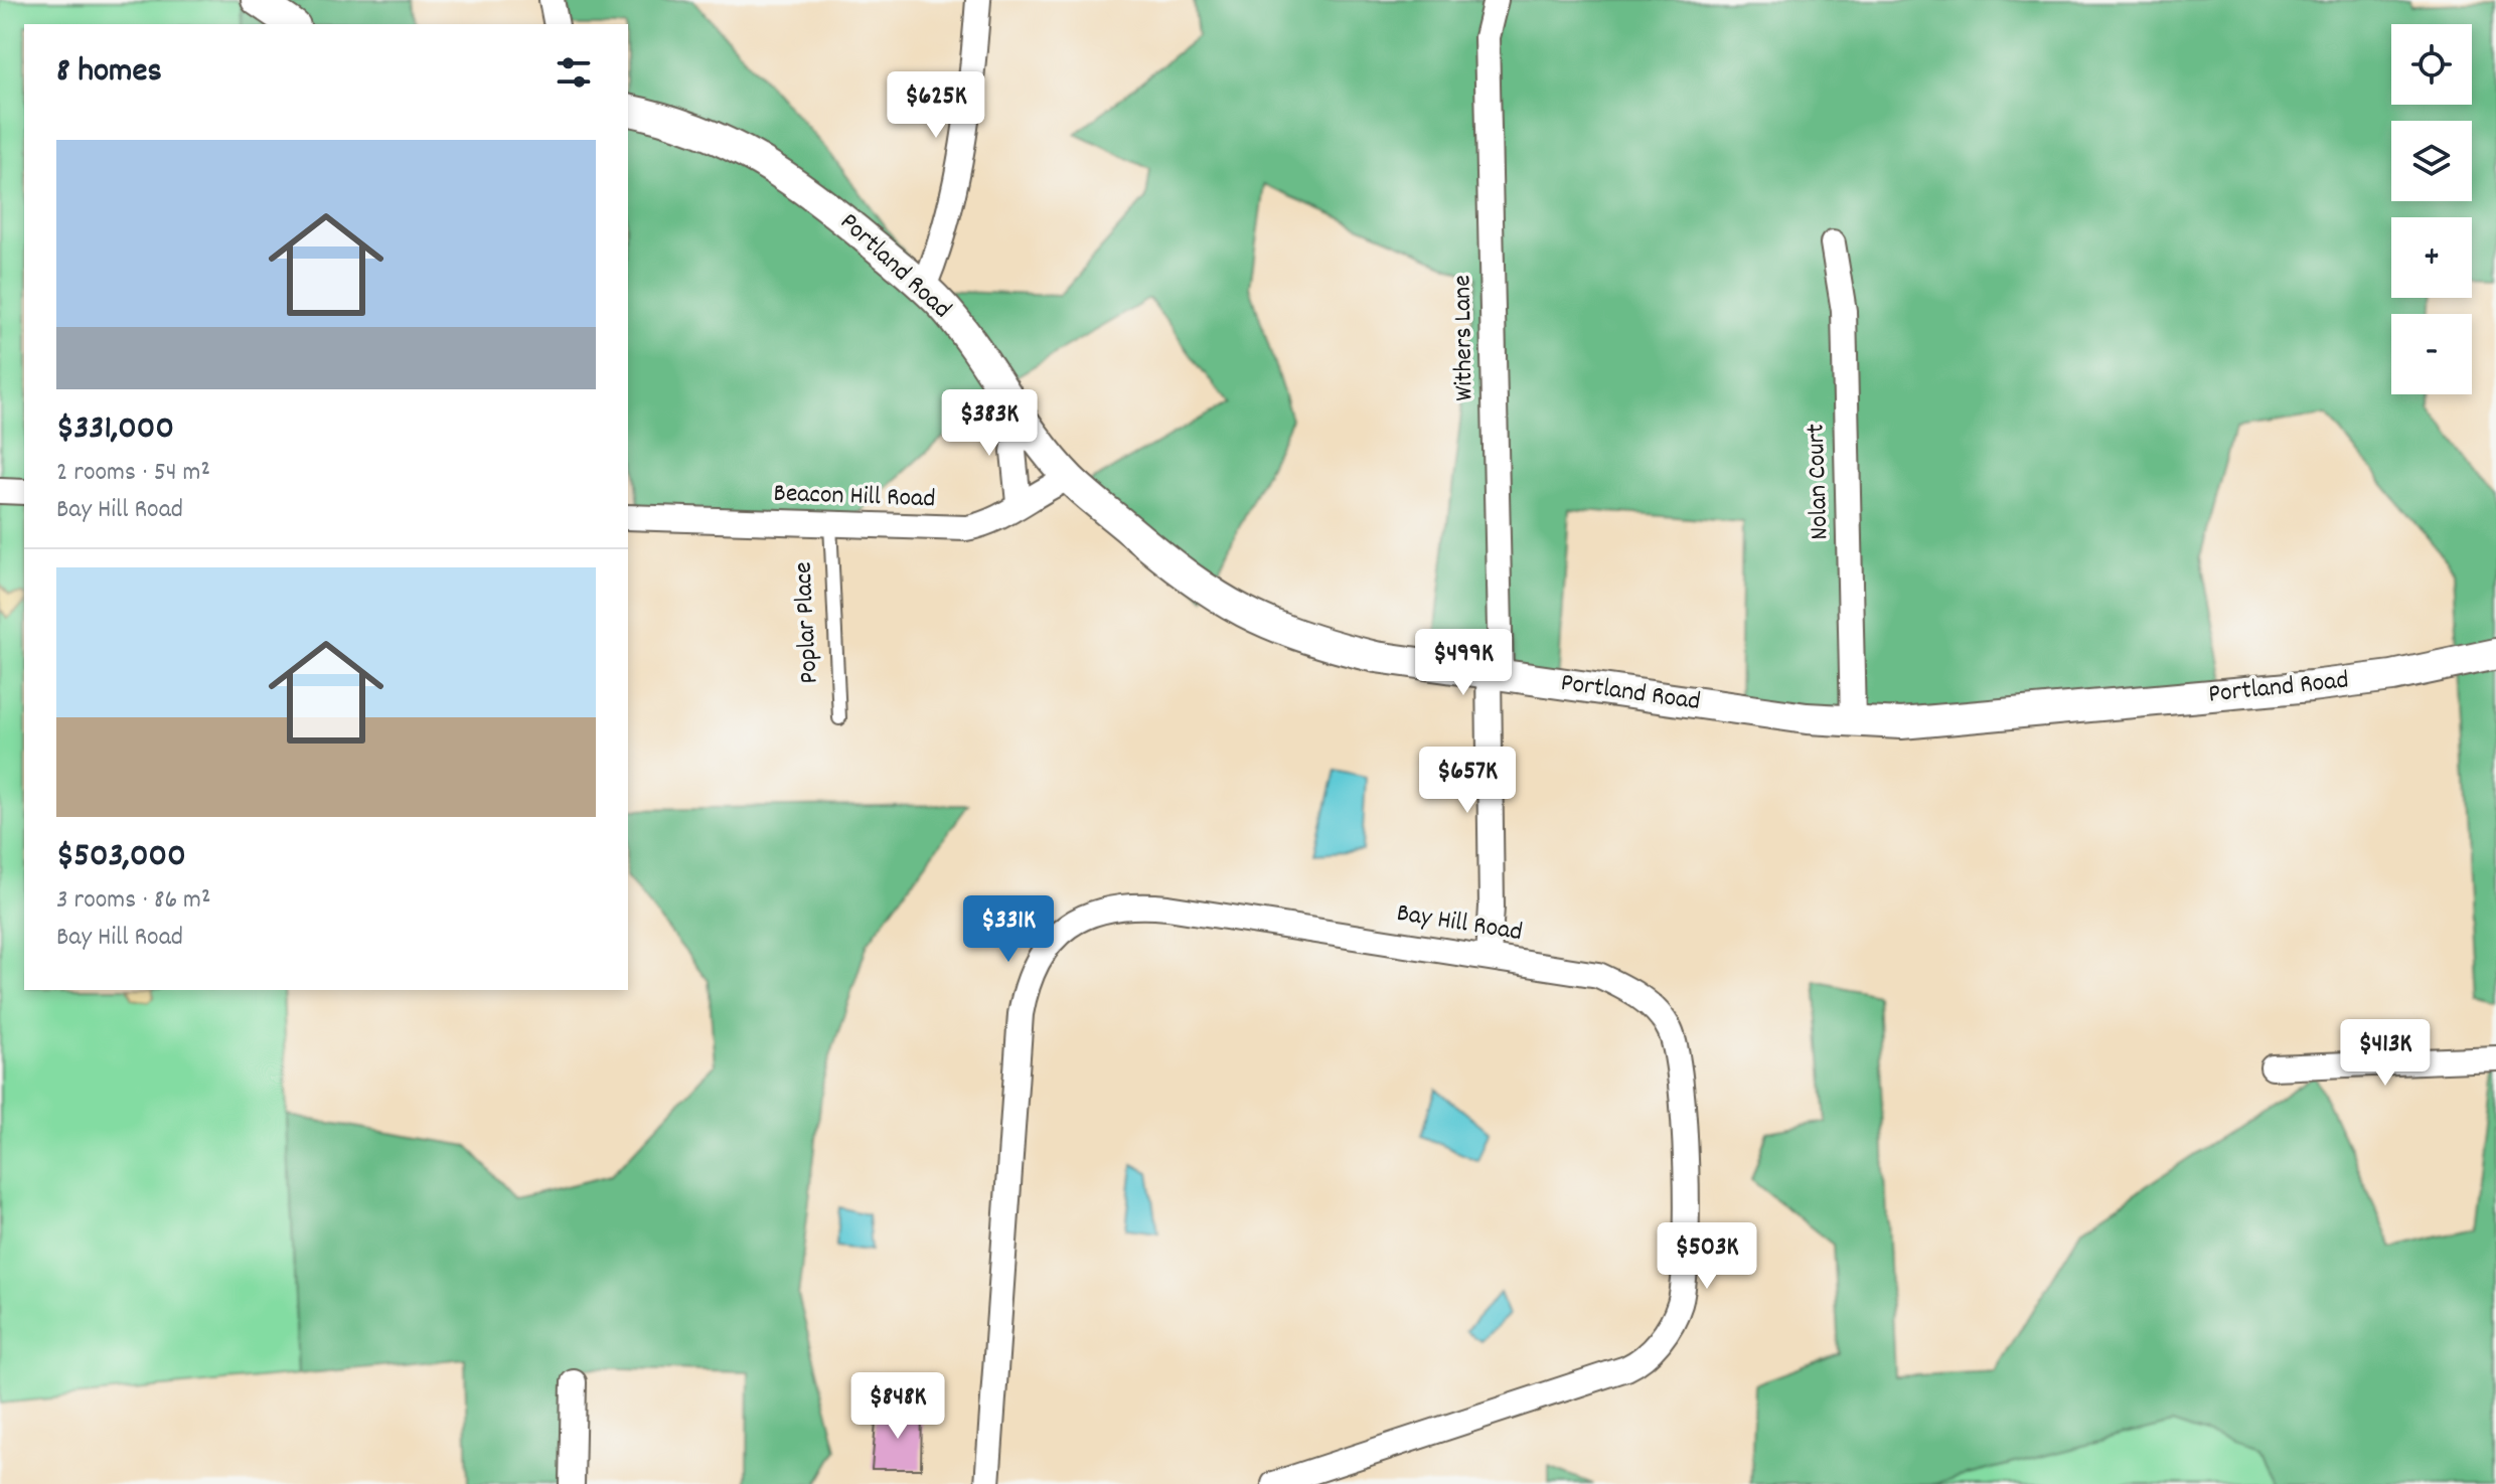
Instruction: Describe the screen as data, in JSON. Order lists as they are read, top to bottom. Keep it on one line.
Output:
{"streets":{"street":["Portland Road","Withers Lane","Nolan Court","Beacon Hill Road","Bay Hill Road"],"lane":["Poplar Place"]},"crossings":[["Portland Road","Withers Lane"],["Portland Road","Nolan Court"],["Portland Road","Beacon Hill Road"],["Withers Lane","Bay Hill Road"],["Beacon Hill Road","Poplar Place"]],"page":{"map_buttons":["+","−"],"heading":"8 homes","price":["$625K","$383K","$499K","$657K","$331K","$413K","$503K","$848K"],"list":[{"name":"$331,000","note":"2 rooms · 54 m² · Bay Hill Road"},{"name":"$503,000","note":"3 rooms · 86 m² · Bay Hill Road"}]}}
